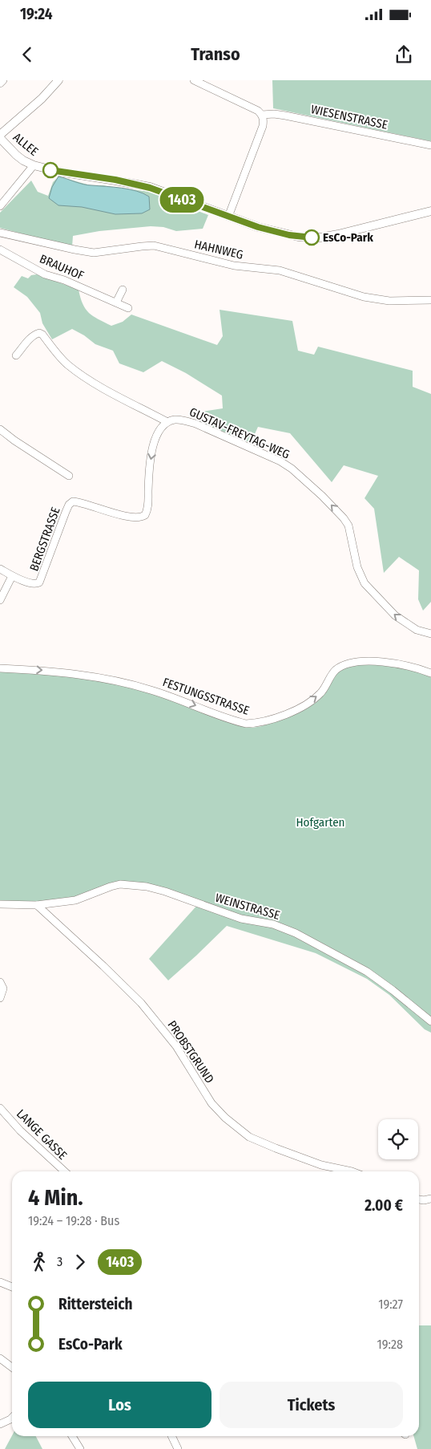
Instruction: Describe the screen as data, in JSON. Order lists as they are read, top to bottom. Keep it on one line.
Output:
{"streets":{"street":["WIESENSTRASSE","ALLEE","HAHNWEG","BRAUHOF","GUSTAV-FREYTAG-WEG","BERGSTRASSE","FESTUNGSSTRASSE","WEINSTRASSE","PROBSTGRUND","LANGE GASSE"]},"crossings":[["GUSTAV-FREYTAG-WEG","BERGSTRASSE"],["WEINSTRASSE","PROBSTGRUND"]],"one_way":["GUSTAV-FREYTAG-WEG","FESTUNGSSTRASSE"],"parks":["Hofgarten"],"places":["EsCo-Park"],"lines":["bus line 1403"],"page":{"status":"19:24","header":"Transo","on_map":"1403","heading":["4 Min.","19:24 – 19:28 · Bus","2.00 €"],"legs":["3","1403"],"list":[{"name":"Rittersteich","value":"19:27"},{"name":"EsCo-Park","value":"19:28"}],"buttons":["Los","Tickets"]}}
